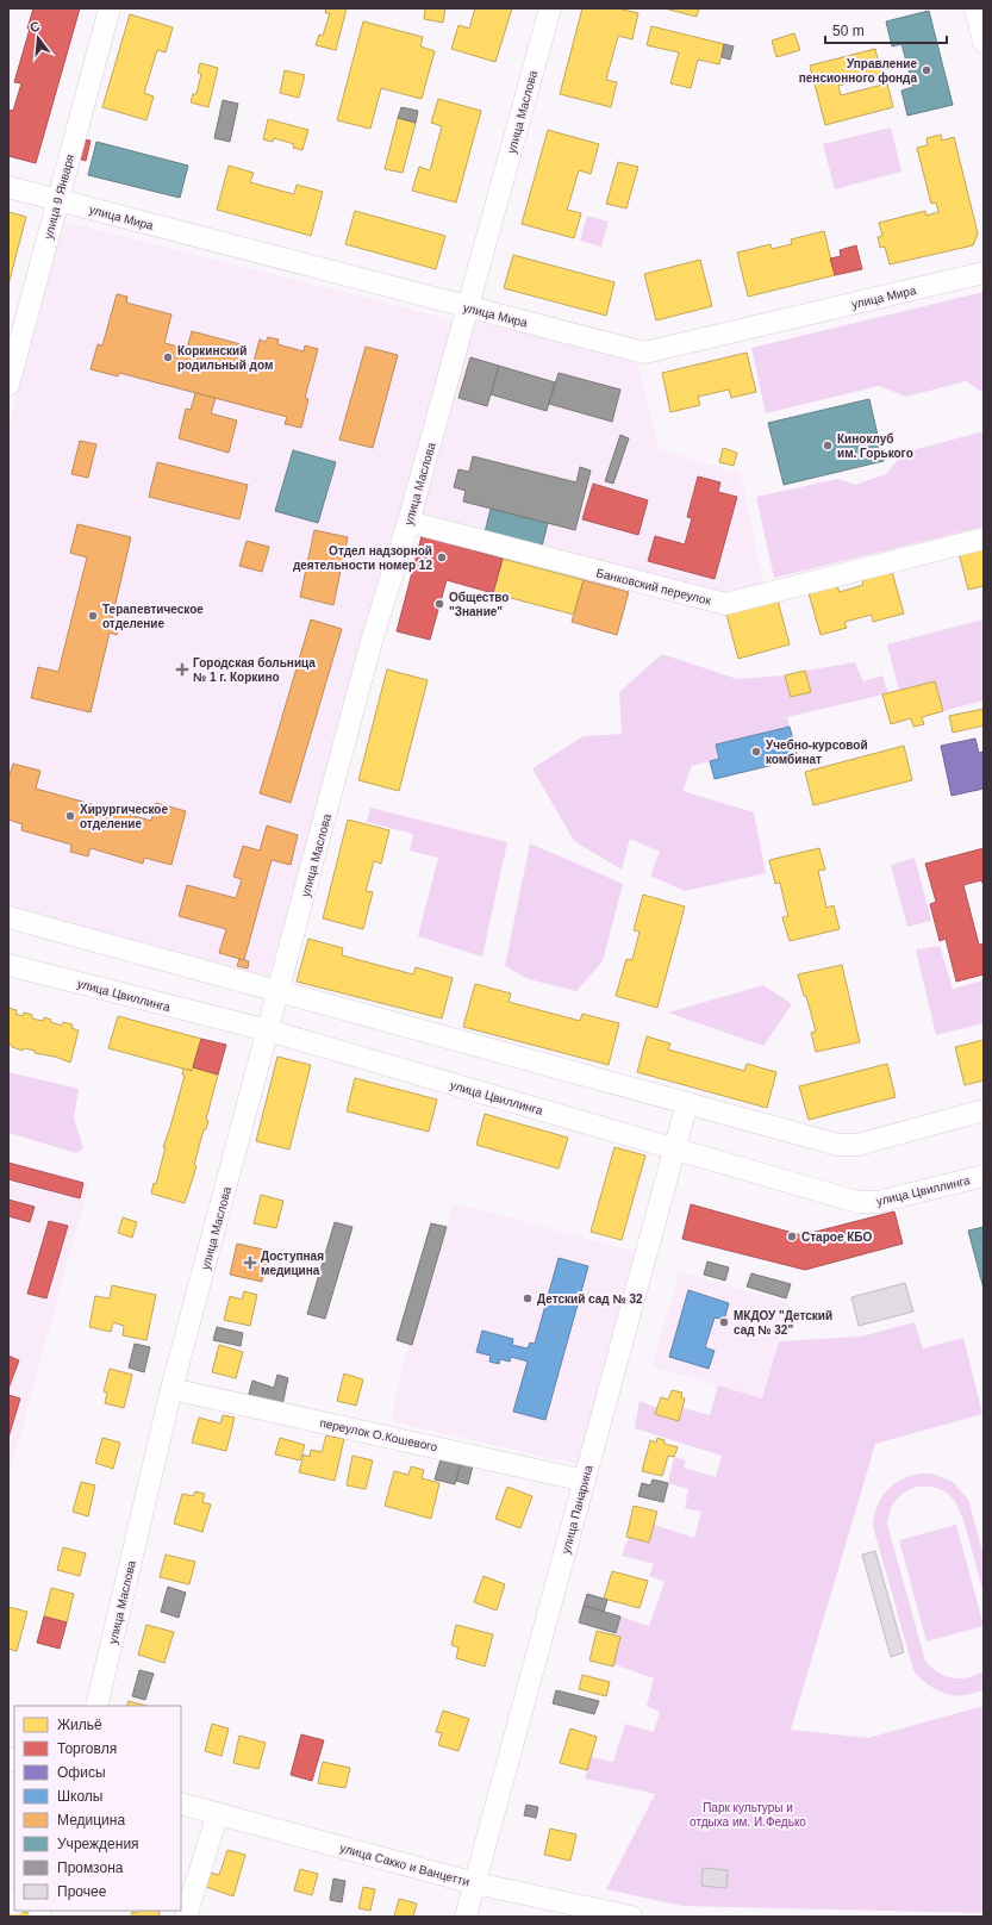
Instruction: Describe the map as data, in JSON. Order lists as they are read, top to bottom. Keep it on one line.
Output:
{"streets":{"street":["улица Маслова","улица 9 Января","улица Мира","Банковский переулок","улица Цвиллинга","переулок О.Кошевого","улица Панарина","улица Сакко и Ванцетти"]},"crossings":[["улица Маслова","улица Мира"],["улица Маслова","Банковский переулок"],["улица Маслова","улица Цвиллинга"],["улица Маслова","переулок О.Кошевого"],["улица 9 Января","улица Мира"],["улица Цвиллинга","улица Панарина"],["переулок О.Кошевого","улица Панарина"],["улица Панарина","улица Сакко и Ванцетти"]],"parks":["Парк культуры и отдыха им. И.Федько"],"places":{"other":["Управление пенсионного фонда","Коркинский родильный дом","Киноклуб им. Горького","Отдел надзорной деятельности номер 12","Общество \"Знание\"","Терапевтическое отделение","Учебно-курсовой комбинат","Хирургическое отделение","Старое КБО","Детский сад № 32","МКДОУ \"Детский сад № 32\""],"health":["Городская больница № 1 г. Коркино","Доступная медицина"]},"legend":["Жильё","Торговля","Офисы","Школы","Медицина","Учреждения","Промзона","Прочее"],"scale_bar":"50 m","north":"top"}
